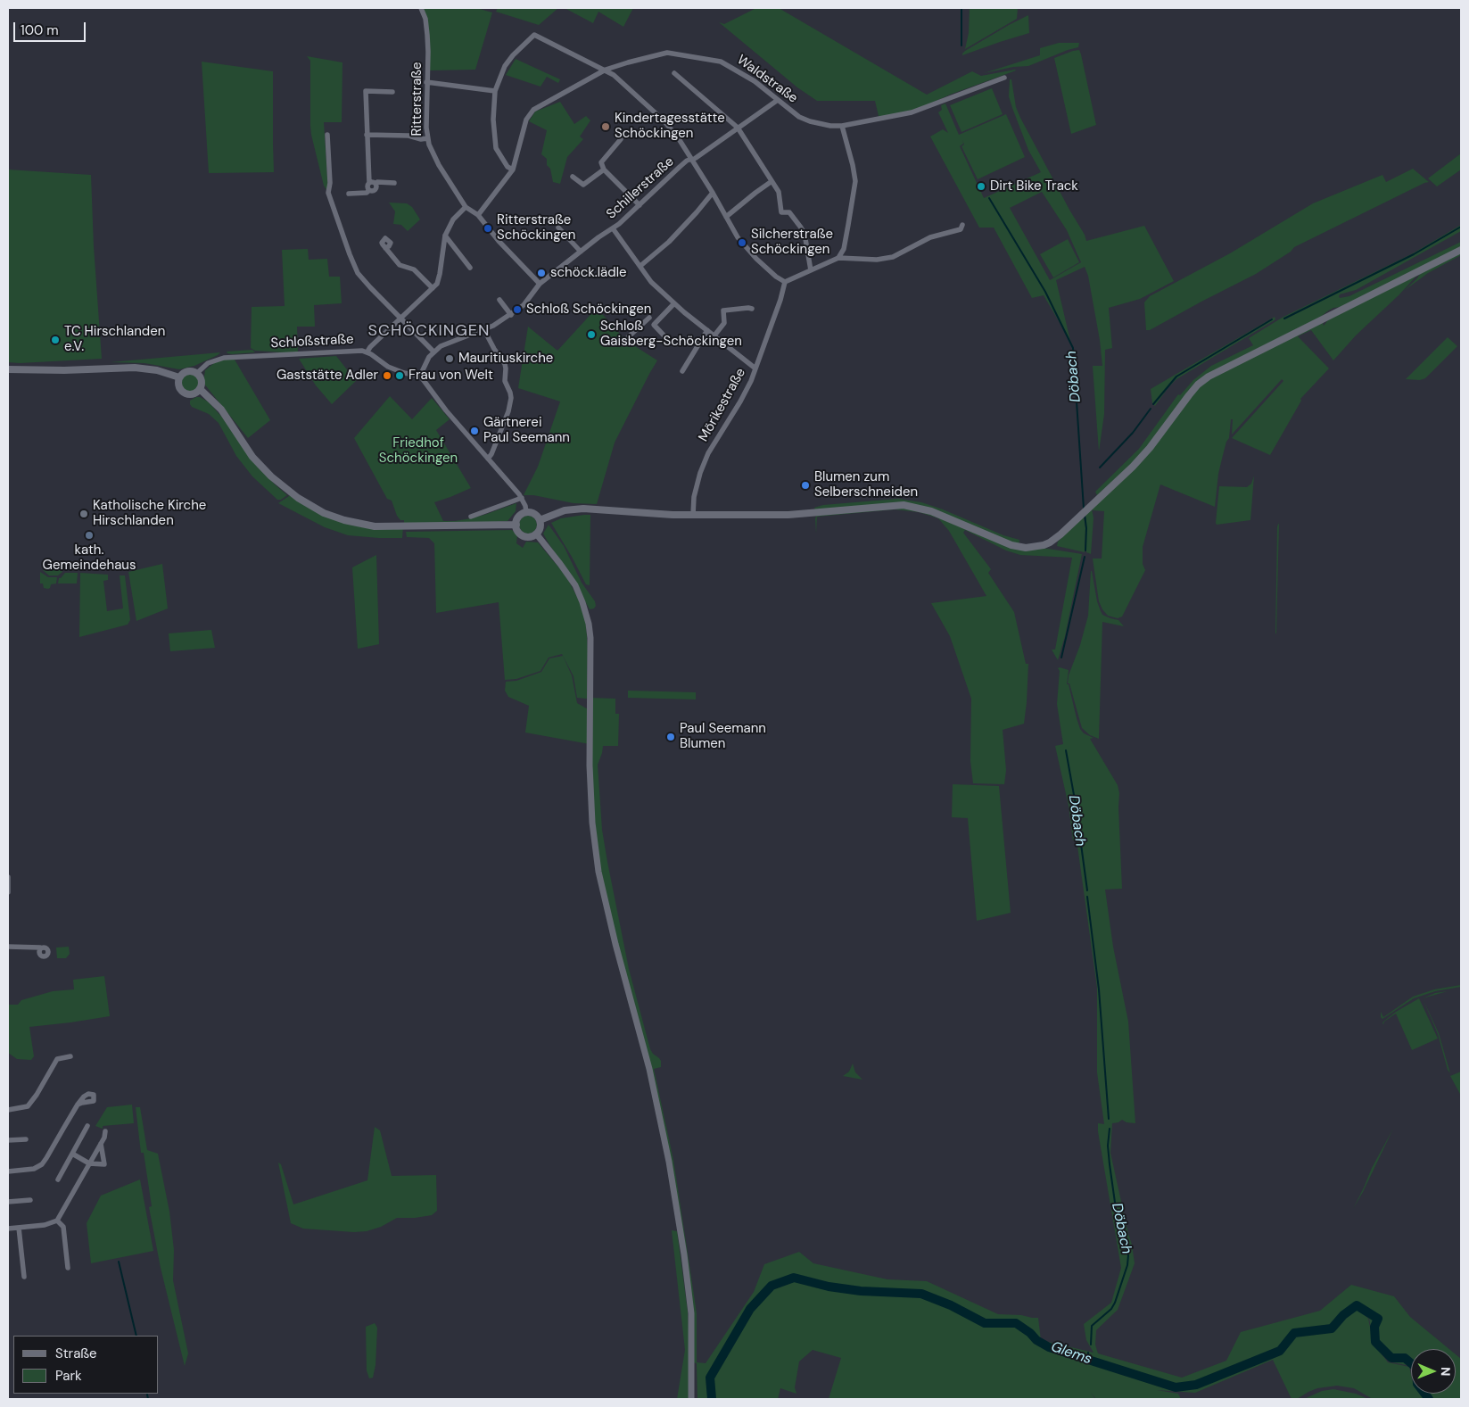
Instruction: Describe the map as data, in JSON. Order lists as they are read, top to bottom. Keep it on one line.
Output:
{"streets":{"street":["Waldstraße","Ritterstraße","Schillerstraße","Schloßstraße","Mörikestraße"]},"crossings":[["Waldstraße","Ritterstraße"],["Waldstraße","Schillerstraße"],["Ritterstraße","Schillerstraße"]],"districts":["SCHÖCKINGEN"],"water":["Döbach","Glems"],"parks":["Friedhof Schöckingen"],"places":["Kindertagesstätte Schöckingen","Dirt Bike Track","Ritterstraße Schöckingen","Silcherstraße Schöckingen","schöck.lädle","Schloß Schöckingen","Schloß Gaisberg-Schöckingen","TC Hirschlanden e.V.","Mauritiuskirche","Gaststätte Adler","Frau von Welt","Gärtnerei Paul Seemann","Blumen zum Selberschneiden","Katholische Kirche Hirschlanden","kath. Gemeindehaus","Paul Seemann Blumen"],"legend":["Straße","Park"],"scale_bar":"100 m","north":"right"}
